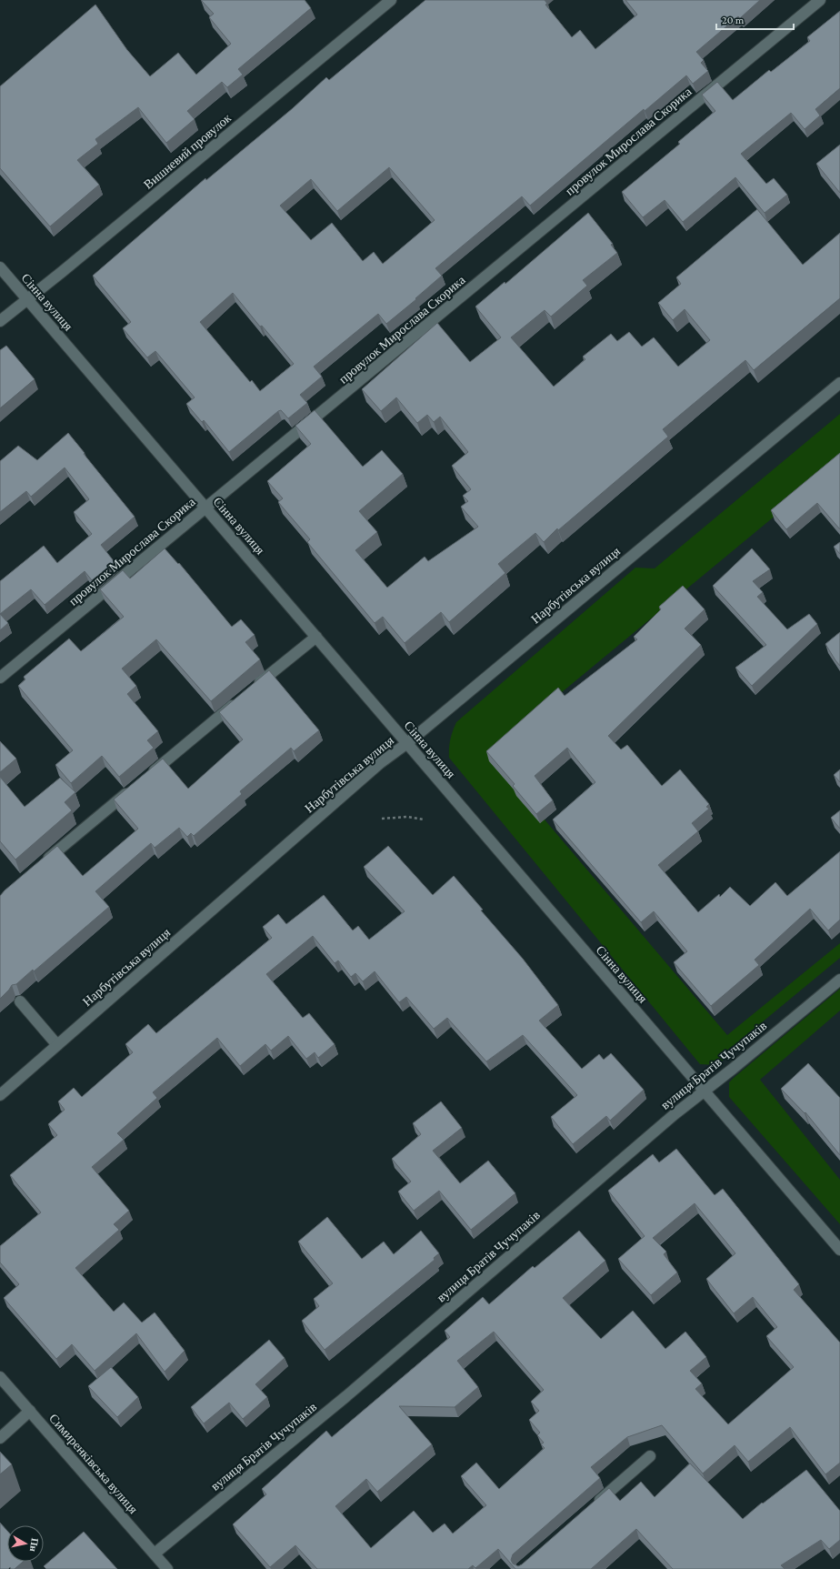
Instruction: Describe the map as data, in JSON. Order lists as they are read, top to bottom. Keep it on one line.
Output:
{"streets":{"street":["провулок Мирослава Скорика","Вишневий провулок","Сінна вулиця","Нарбутівська вулиця","вулиця Братів Чучупаків","Симиренківська вулиця"]},"crossings":[["провулок Мирослава Скорика","Сінна вулиця"],["Вишневий провулок","Сінна вулиця"],["Сінна вулиця","Нарбутівська вулиця"],["Сінна вулиця","вулиця Братів Чучупаків"],["вулиця Братів Чучупаків","Симиренківська вулиця"]],"scale_bar":"20 m","north":"right"}
